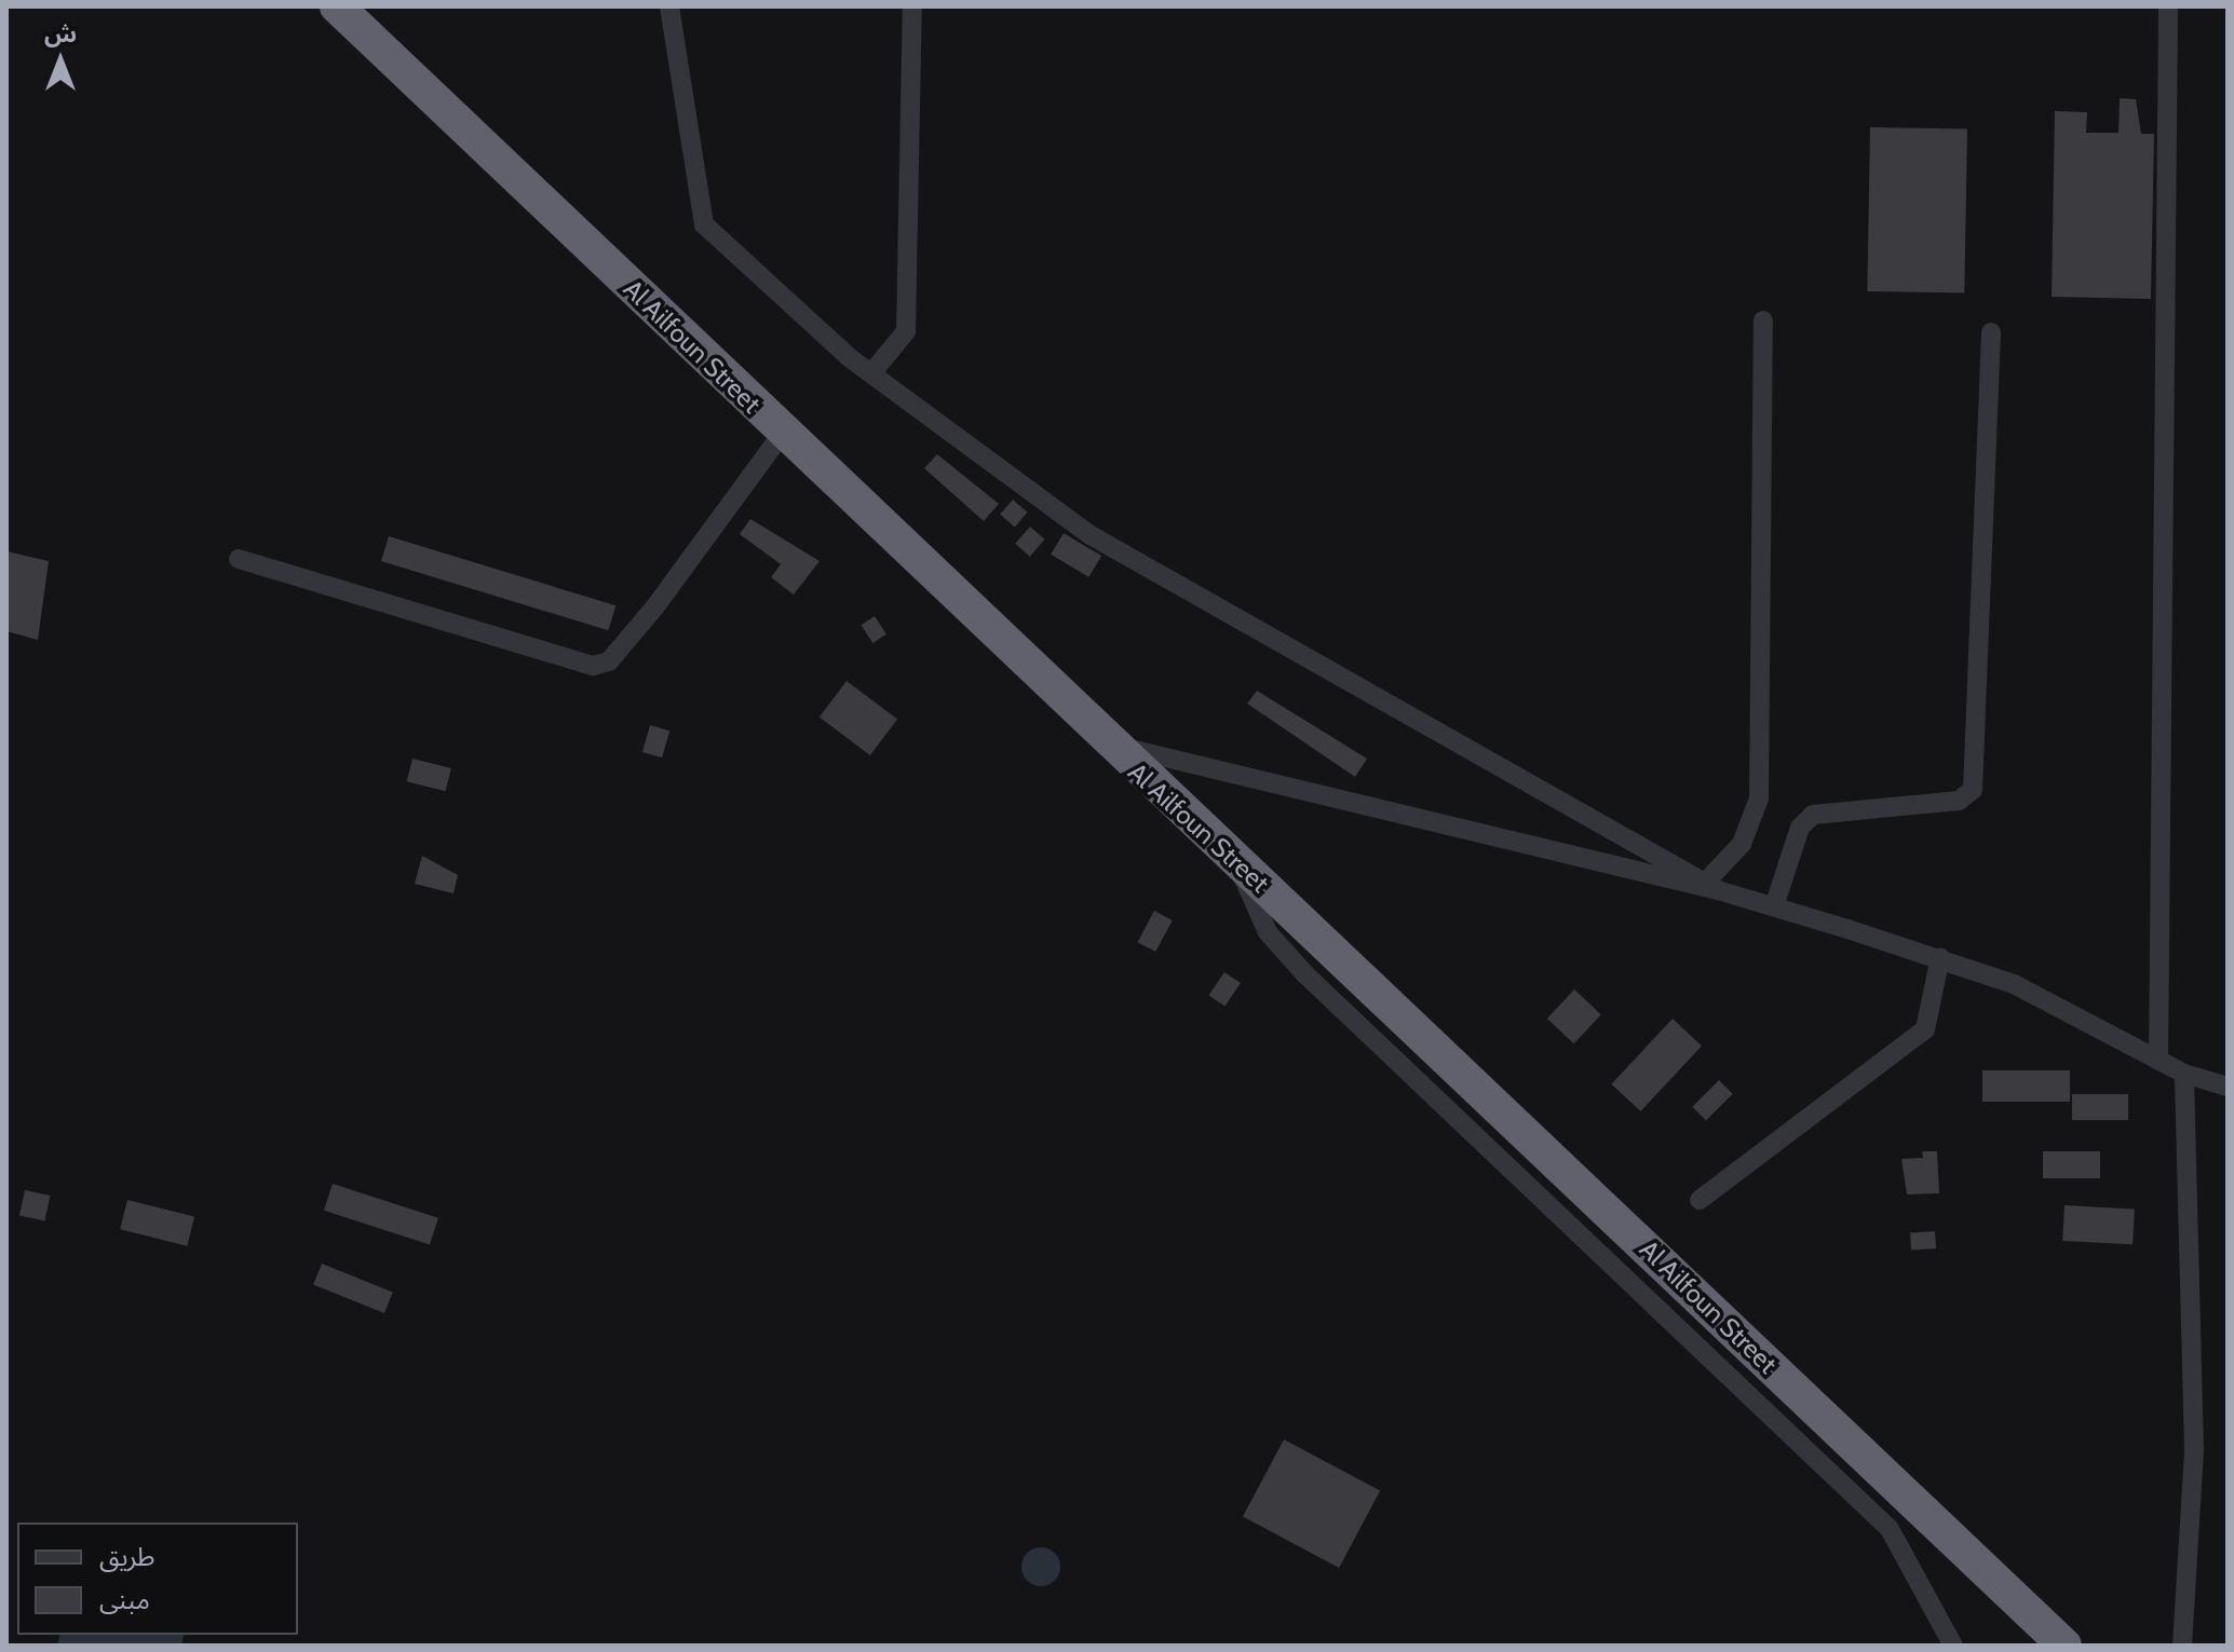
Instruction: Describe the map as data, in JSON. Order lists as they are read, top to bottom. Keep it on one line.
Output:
{"streets":{"highway":["Al Ailfoun Street"]},"legend":["طريق","مبنى"],"north":"top"}
